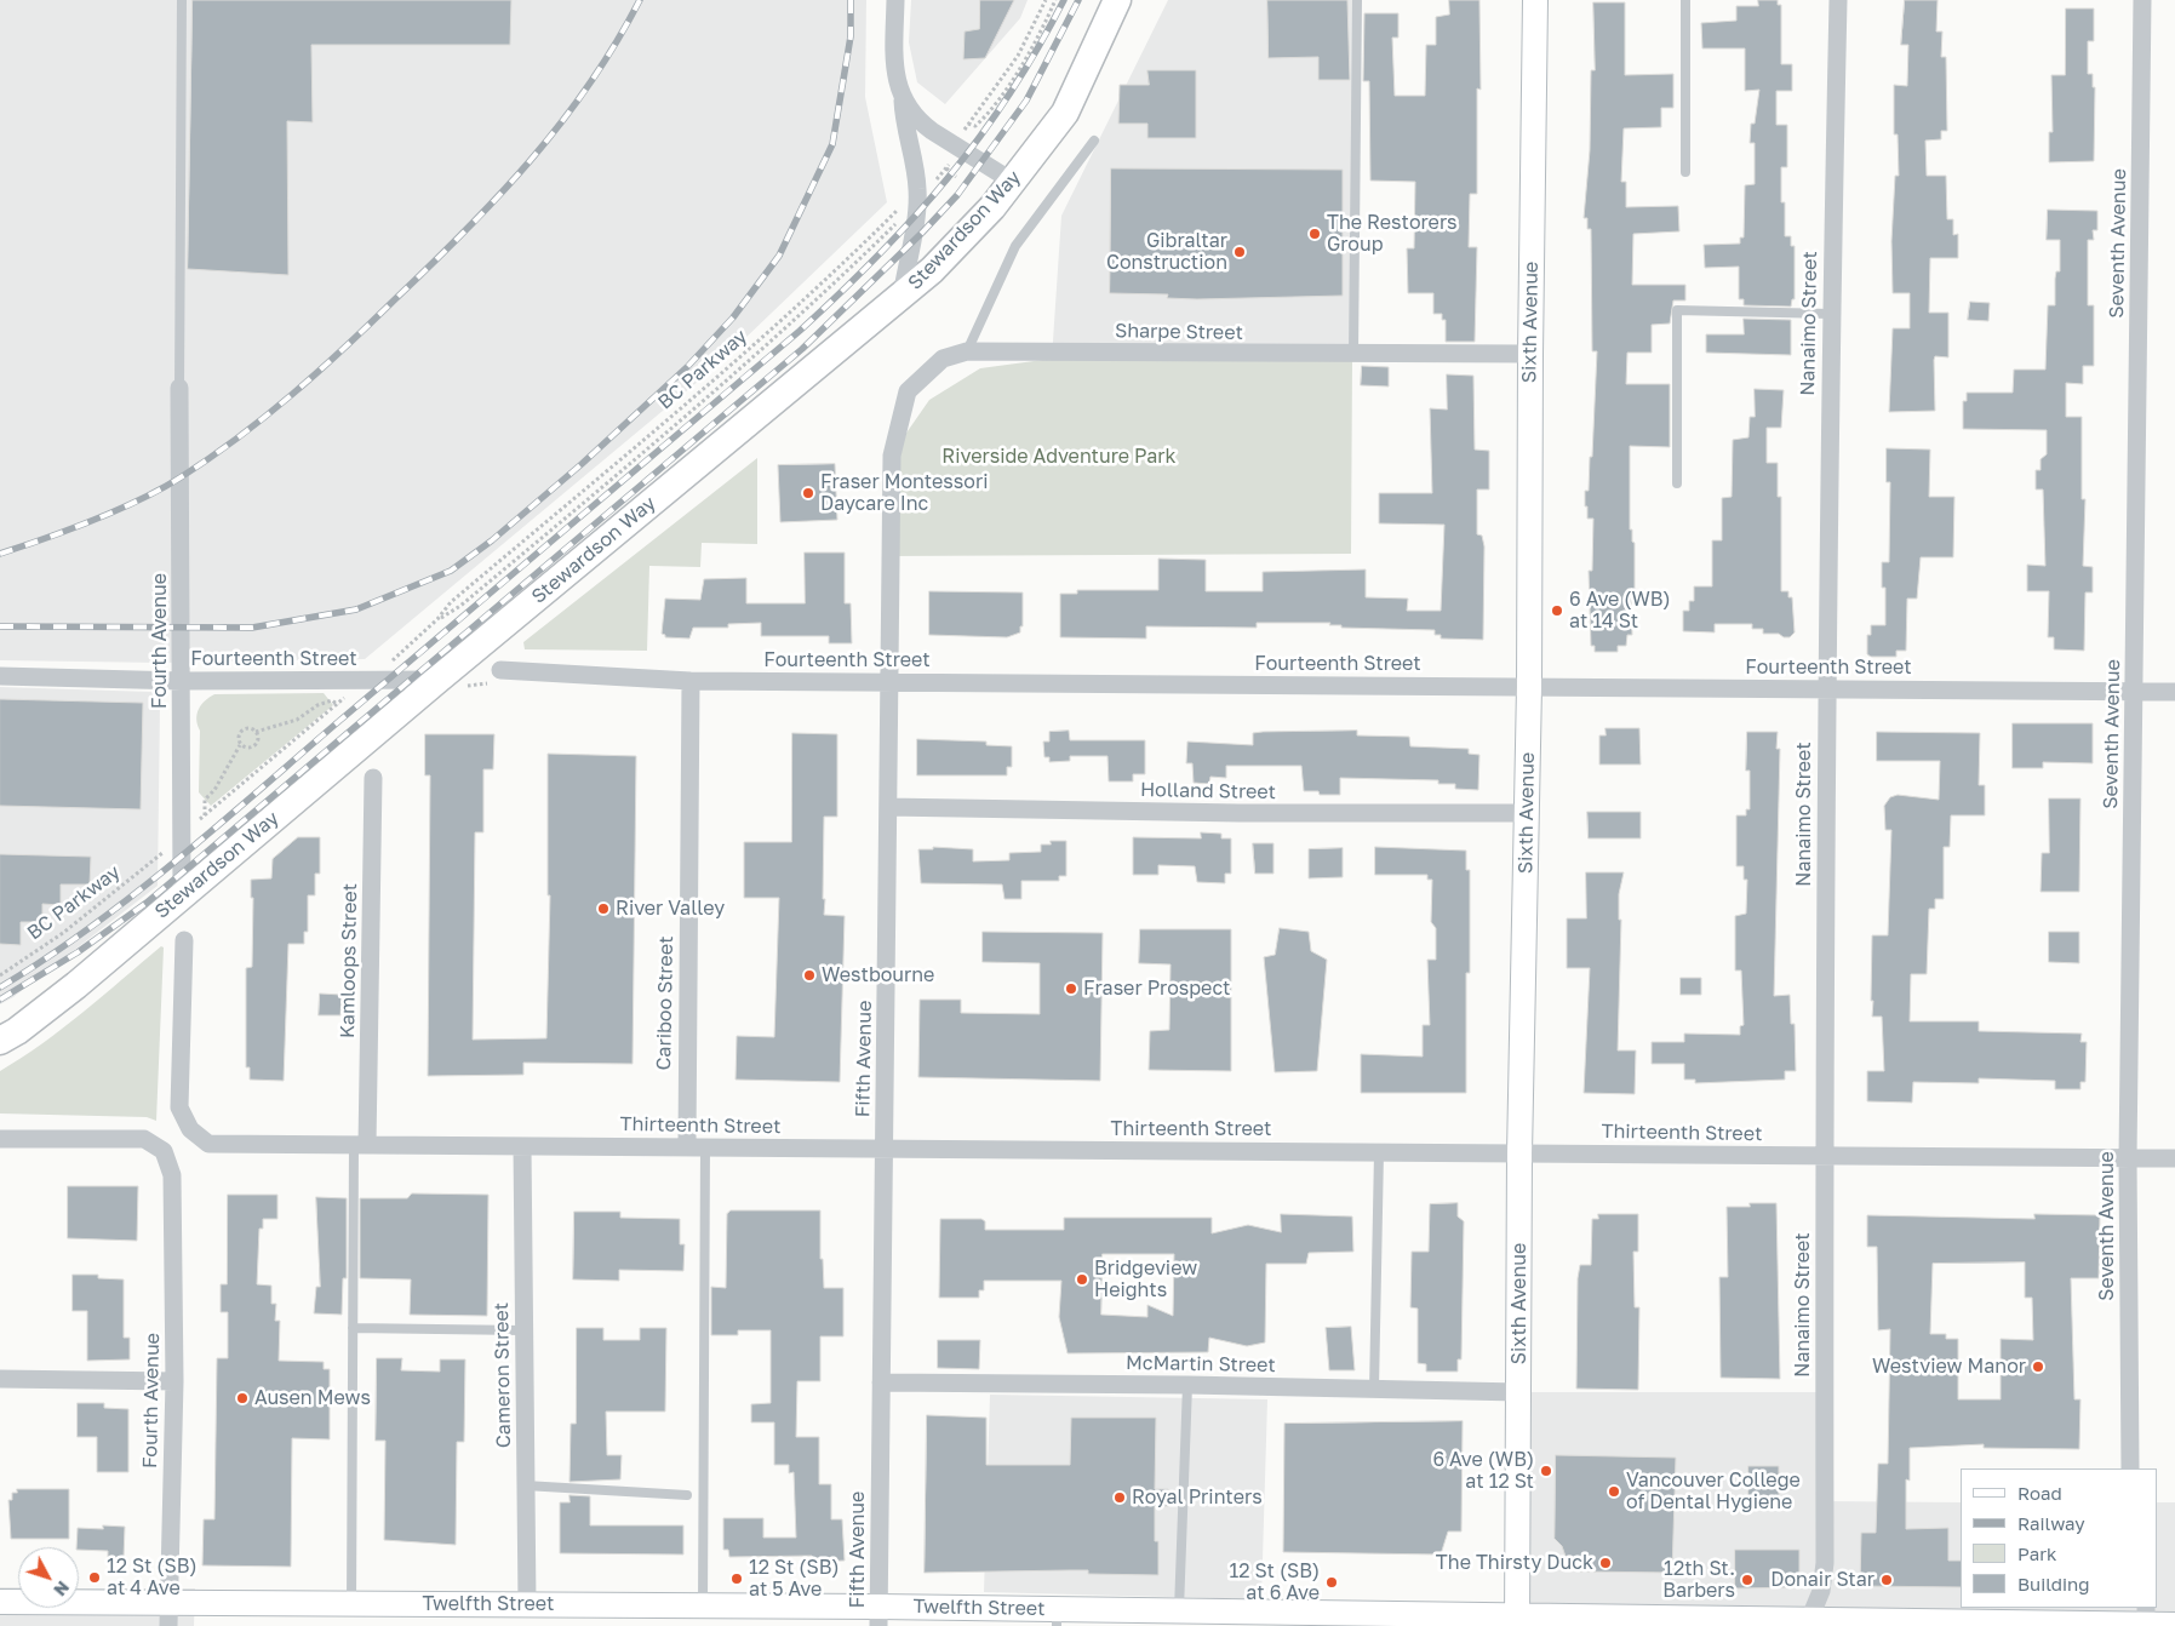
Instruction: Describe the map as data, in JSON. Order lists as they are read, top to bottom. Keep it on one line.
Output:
{"streets":{"main road":["Stewardson Way"],"street":["Seventh Avenue","Sixth Avenue","Nanaimo Street","Sharpe Street","Fourth Avenue","Fourteenth Street","Holland Street","Kamloops Street","Cariboo Street","Fifth Avenue","Thirteenth Street","McMartin Street","Cameron Street","Twelfth Street"],"path":["BC Parkway"]},"crossings":[["Stewardson Way","Fourth Avenue"],["Stewardson Way","Fourteenth Street"],["Seventh Avenue","Fourteenth Street"],["Seventh Avenue","Thirteenth Street"],["Sixth Avenue","Sharpe Street"],["Sixth Avenue","Fourteenth Street"],["Sixth Avenue","Holland Street"],["Sixth Avenue","Thirteenth Street"],["Sixth Avenue","McMartin Street"],["Sixth Avenue","Twelfth Street"],["Nanaimo Street","Fourteenth Street"],["Nanaimo Street","Thirteenth Street"],["Nanaimo Street","Twelfth Street"],["Sharpe Street","Fifth Avenue"],["Fourth Avenue","Fourteenth Street"],["Fourth Avenue","Twelfth Street"],["Fourteenth Street","Cariboo Street"],["Fourteenth Street","Fifth Avenue"],["Holland Street","Fifth Avenue"],["Kamloops Street","Thirteenth Street"],["Cariboo Street","Thirteenth Street"],["Fifth Avenue","Thirteenth Street"],["Fifth Avenue","McMartin Street"],["Fifth Avenue","Twelfth Street"],["Thirteenth Street","Cameron Street"],["Cameron Street","Twelfth Street"]],"parks":["Riverside Adventure Park"],"places":["The Restorers Group","Gibraltar Construction","Fraser Montessori Daycare Inc","6 Ave (WB) at 14 St","River Valley","Westbourne","Fraser Prospect","Bridgeview Heights","Westview Manor","Ausen Mews","6 Ave (WB) at 12 St","Vancouver College of Dental Hygiene","Royal Printers","The Thirsty Duck","12 St (SB) at 4 Ave","12 St (SB) at 5 Ave","12th St. Barbers","Donair Star","12 St (SB) at 6 Ave"],"legend":["Road","Railway","Park","Building"],"north":"bottom right"}
